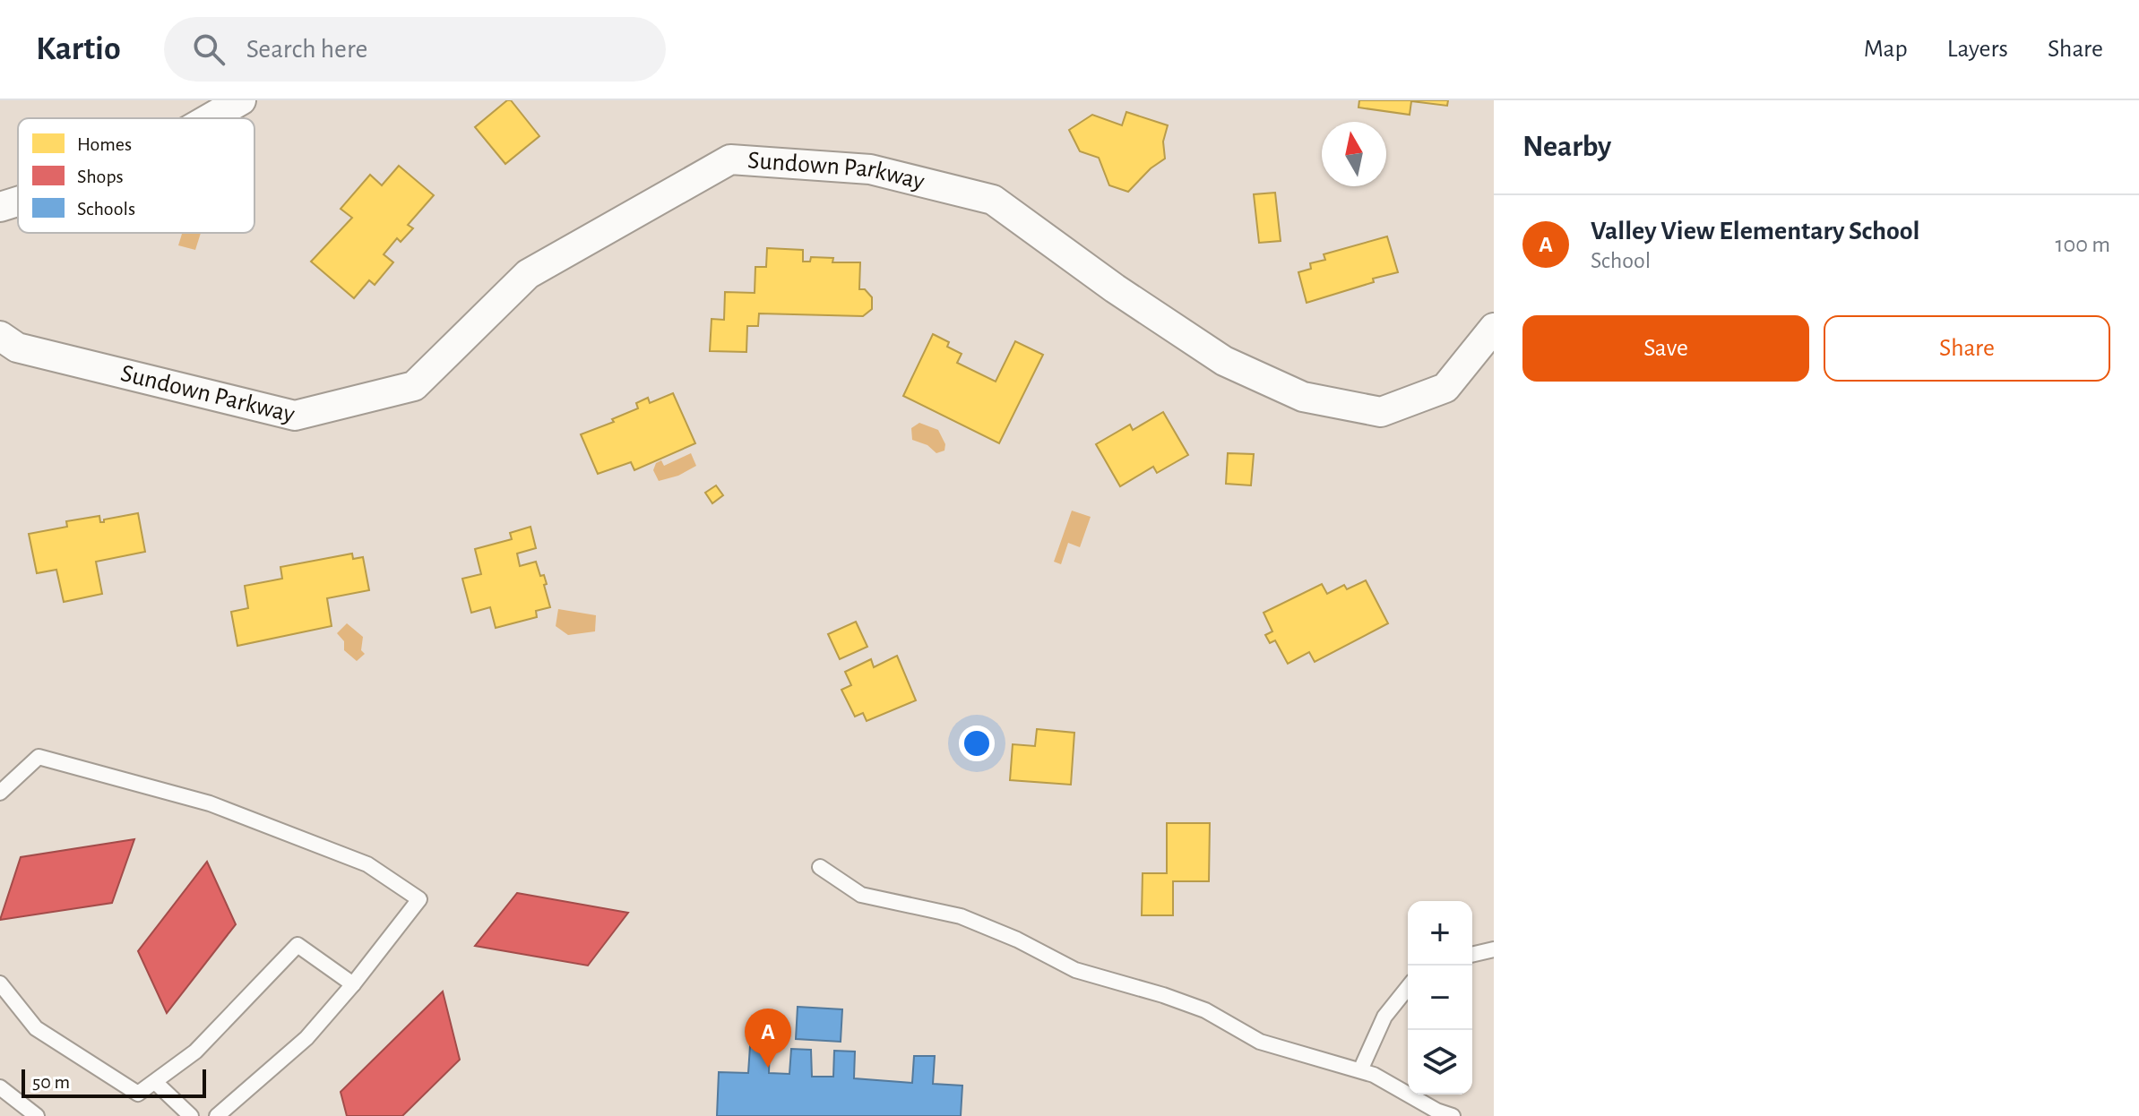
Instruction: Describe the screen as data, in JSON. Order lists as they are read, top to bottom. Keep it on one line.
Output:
{"streets":{"street":["Sundown Parkway"]},"legend":["Homes","Shops","Schools"],"scale_bar":"50 m","north":"top","page":{"header":"Kartio","search":"Search here","nav":["Map","Layers","Share"],"heading":"Nearby","list":[{"mark":"A","name":"Valley View Elementary School","note":"School","value":"100 m"}],"buttons":["Save","Share"],"map_buttons":["+","−"],"pins":"A","scale":"50 m"}}
